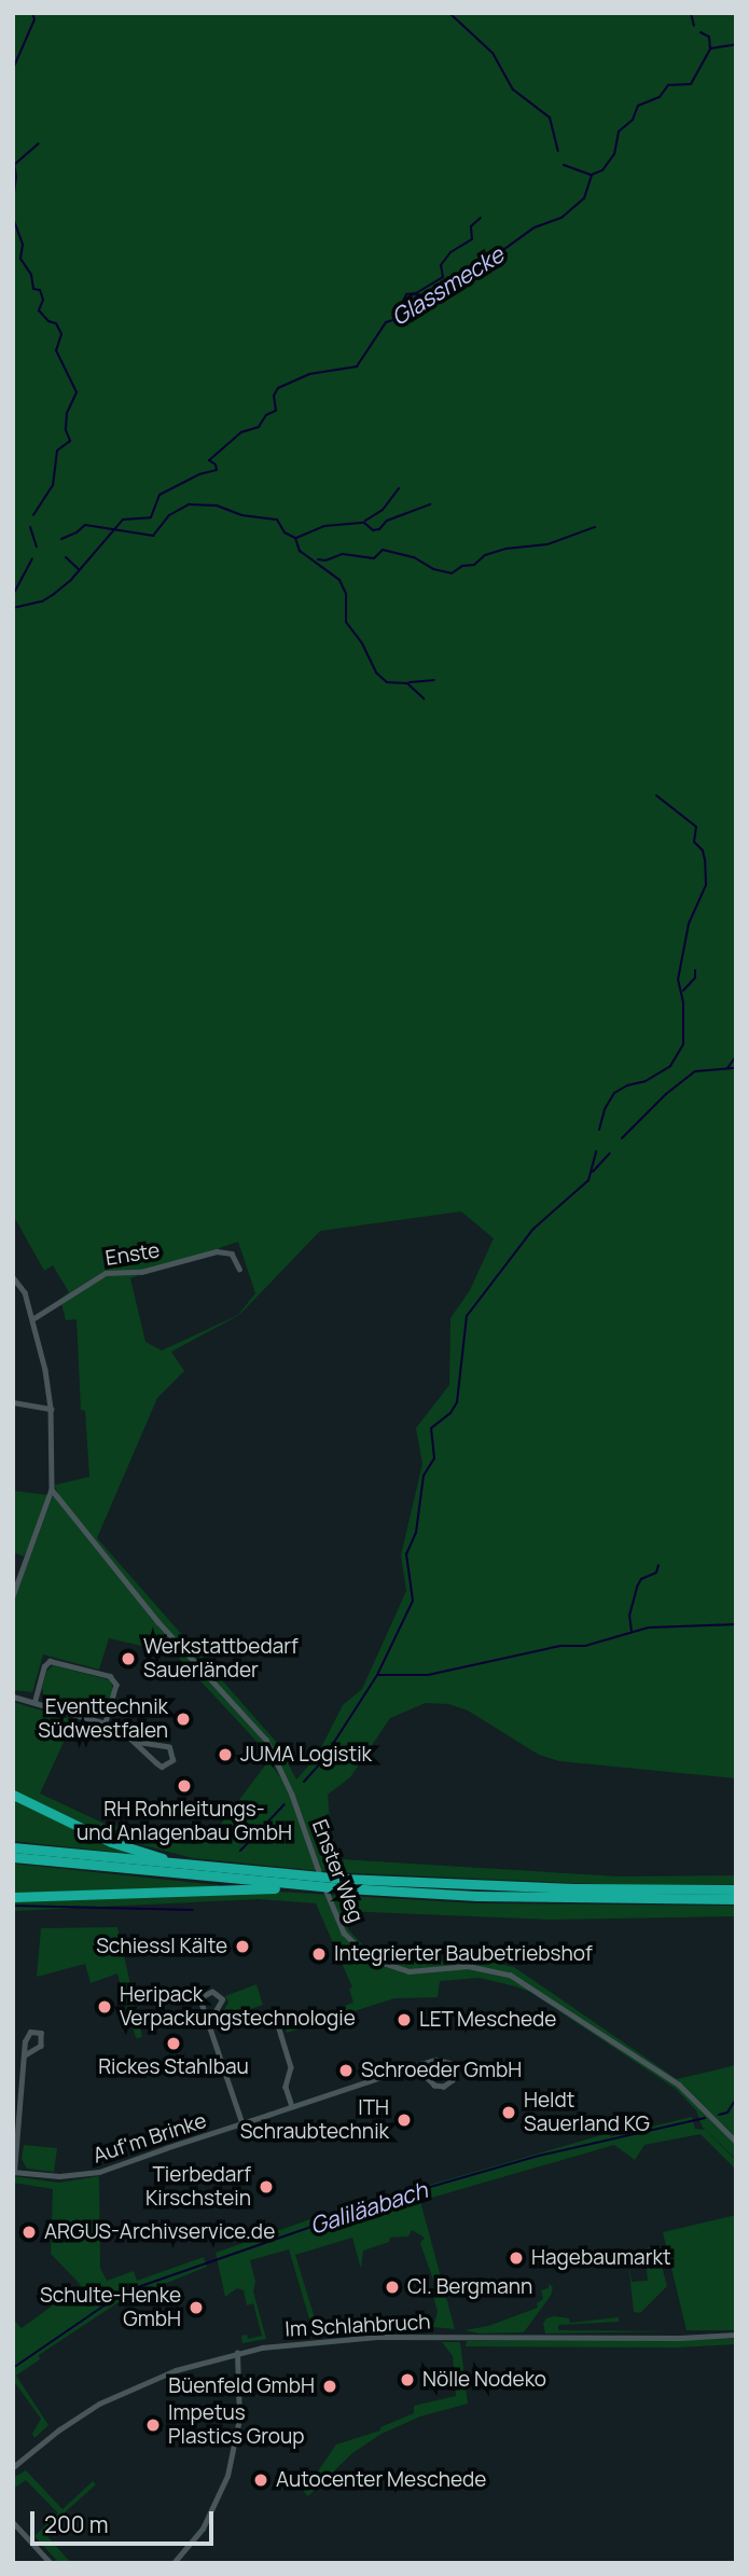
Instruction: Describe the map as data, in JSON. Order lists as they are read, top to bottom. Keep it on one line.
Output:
{"streets":{"street":["Enste","Enster Weg","Auf'm Brinke","Im Schlahbruch"]},"water":["Glassmecke","Galiläabach"],"places":["Werkstattbedarf Sauerländer","Eventtechnik Südwestfalen","JUMA Logistik","RH Rohrleitungs- und Anlagenbau GmbH","Schiessl Kälte","Integrierter Baubetriebshof","Heripack Verpackungstechnologie","LET Meschede","Rickes Stahlbau","Schroeder GmbH","Heldt Sauerland KG","ITH Schraubtechnik","Tierbedarf Kirschstein","ARGUS-Archivservice.de","Hagebaumarkt","Cl. Bergmann","Schulte-Henke GmbH","Nölle Nodeko","Büenfeld GmbH","Impetus Plastics Group","Autocenter Meschede"],"scale_bar":"200 m"}
